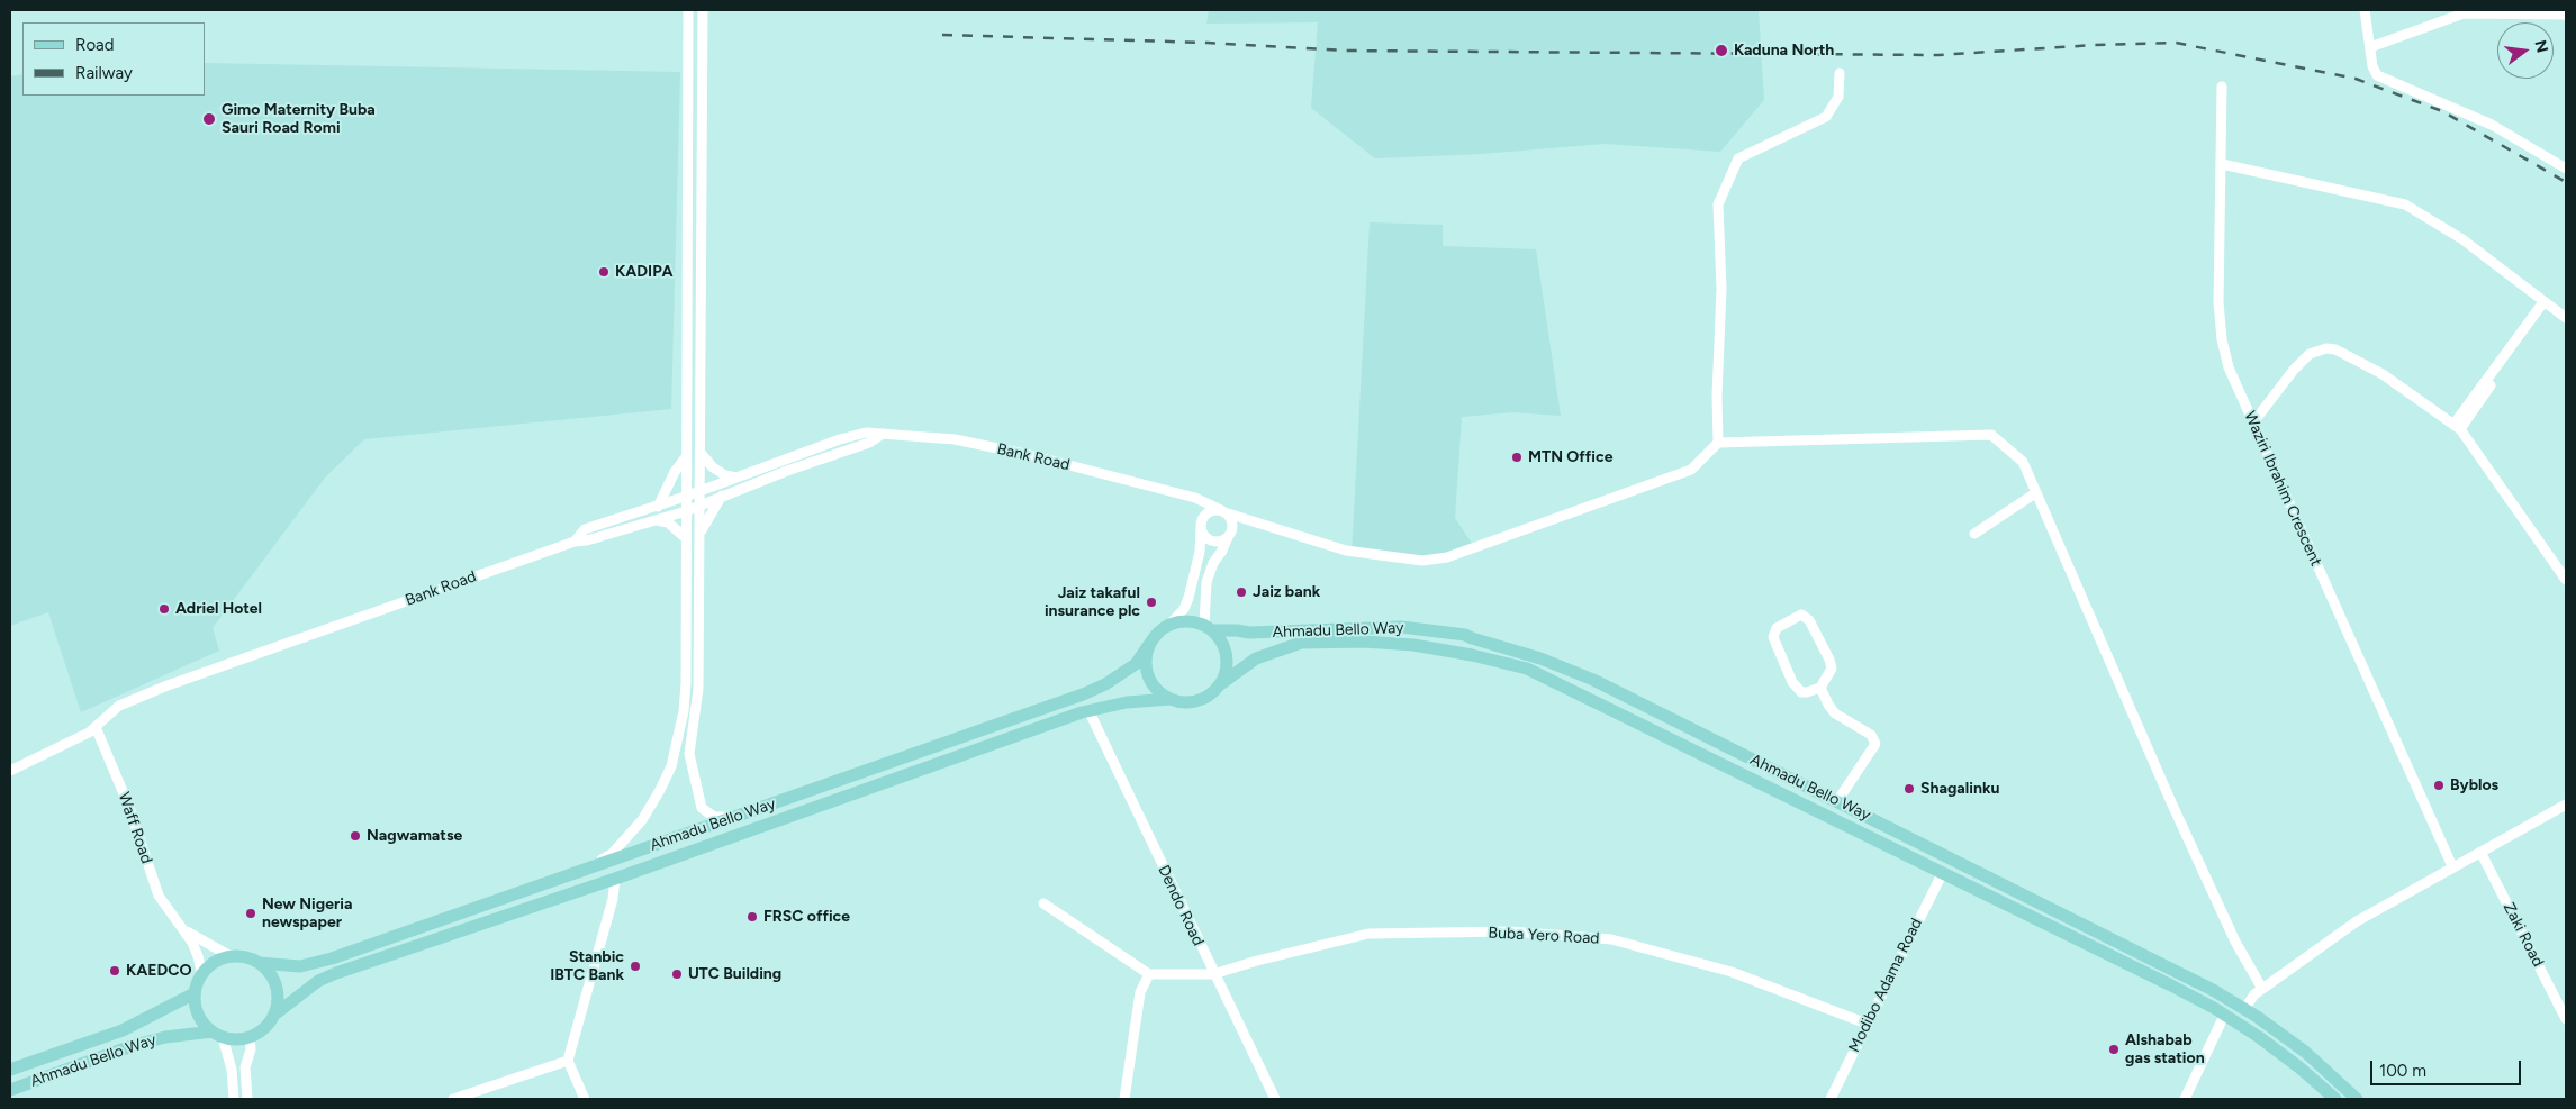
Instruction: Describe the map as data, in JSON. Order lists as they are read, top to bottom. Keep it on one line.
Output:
{"streets":{"main road":["Ahmadu Bello Way"],"street":["Bank Road","Waziri Ibrahim Crescent","Waff Road","Dendo Road","Zaki Road","Buba Yero Road","Modibo Adama Road"]},"crossings":[["Bank Road","Waff Road"],["Ahmadu Bello Way","Waff Road"],["Ahmadu Bello Way","Dendo Road"],["Ahmadu Bello Way","Modibo Adama Road"],["Dendo Road","Buba Yero Road"],["Buba Yero Road","Modibo Adama Road"]],"places":["Kaduna North","Gimo Maternity Buba Sauri Road Romi","KADIPA","MTN Office","Jaiz bank","Jaiz takaful insurance plc","Adriel Hotel","Byblos","Shagalinku","Nagwamatse","New Nigeria newspaper","FRSC office","Stanbic IBTC Bank","KAEDCO","UTC Building","Alshabab gas station"],"legend":["Road","Railway"],"scale_bar":"100 m","north":"right"}
